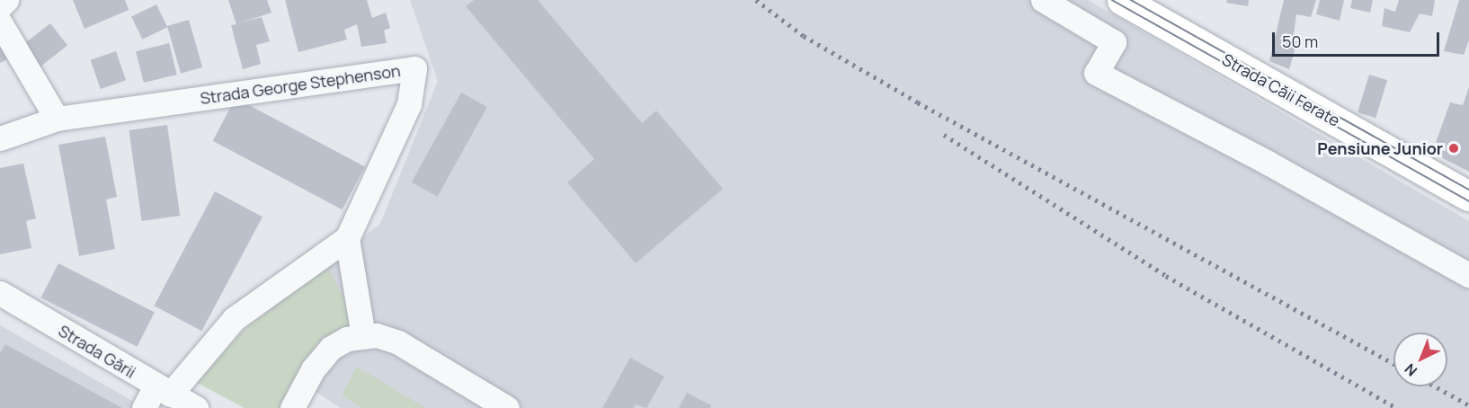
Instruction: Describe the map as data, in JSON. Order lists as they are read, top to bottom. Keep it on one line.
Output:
{"streets":{"main road":["Strada Căii Ferate"],"street":["Strada George Stephenson","Strada Gării"]},"crossings":[["Strada George Stephenson","Strada Gării"]],"places":["Pensiune Junior"],"scale_bar":"50 m","north":"bottom left"}
